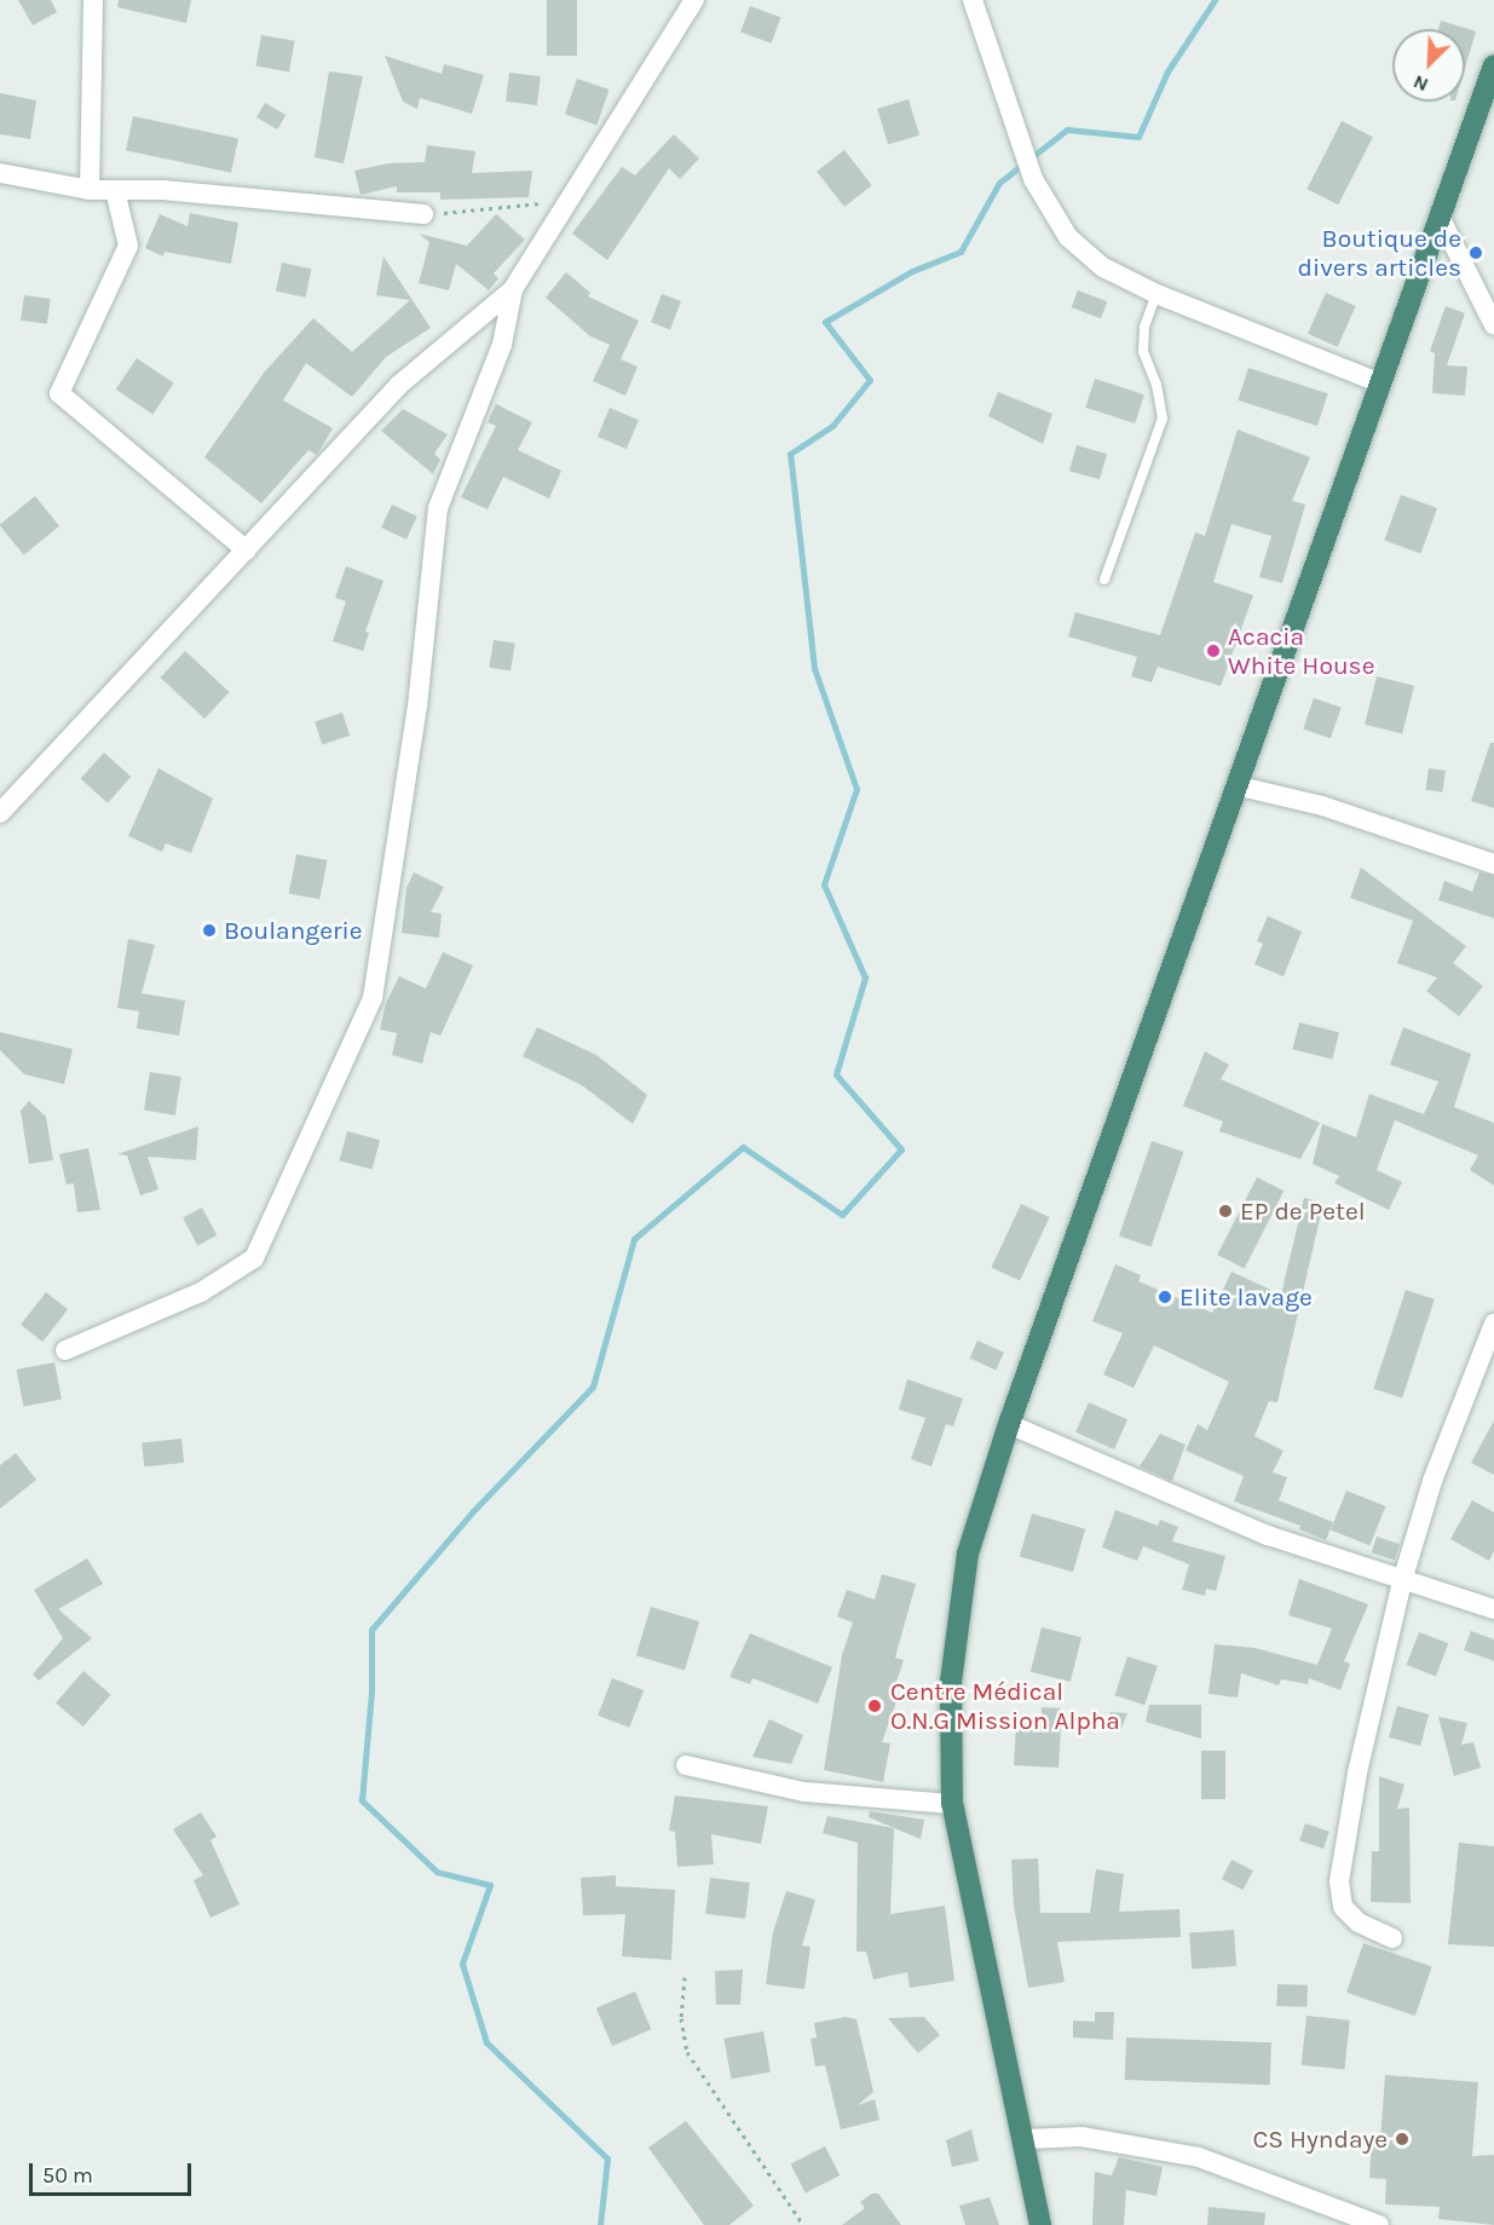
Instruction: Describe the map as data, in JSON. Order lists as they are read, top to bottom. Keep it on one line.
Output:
{"places":["Boutique de divers articles","Acacia White House","Boulangerie","EP de Petel","Elite lavage","Centre Médical O.N.G Mission Alpha","CS Hyndaye"],"scale_bar":"50 m","north":"bottom left"}
